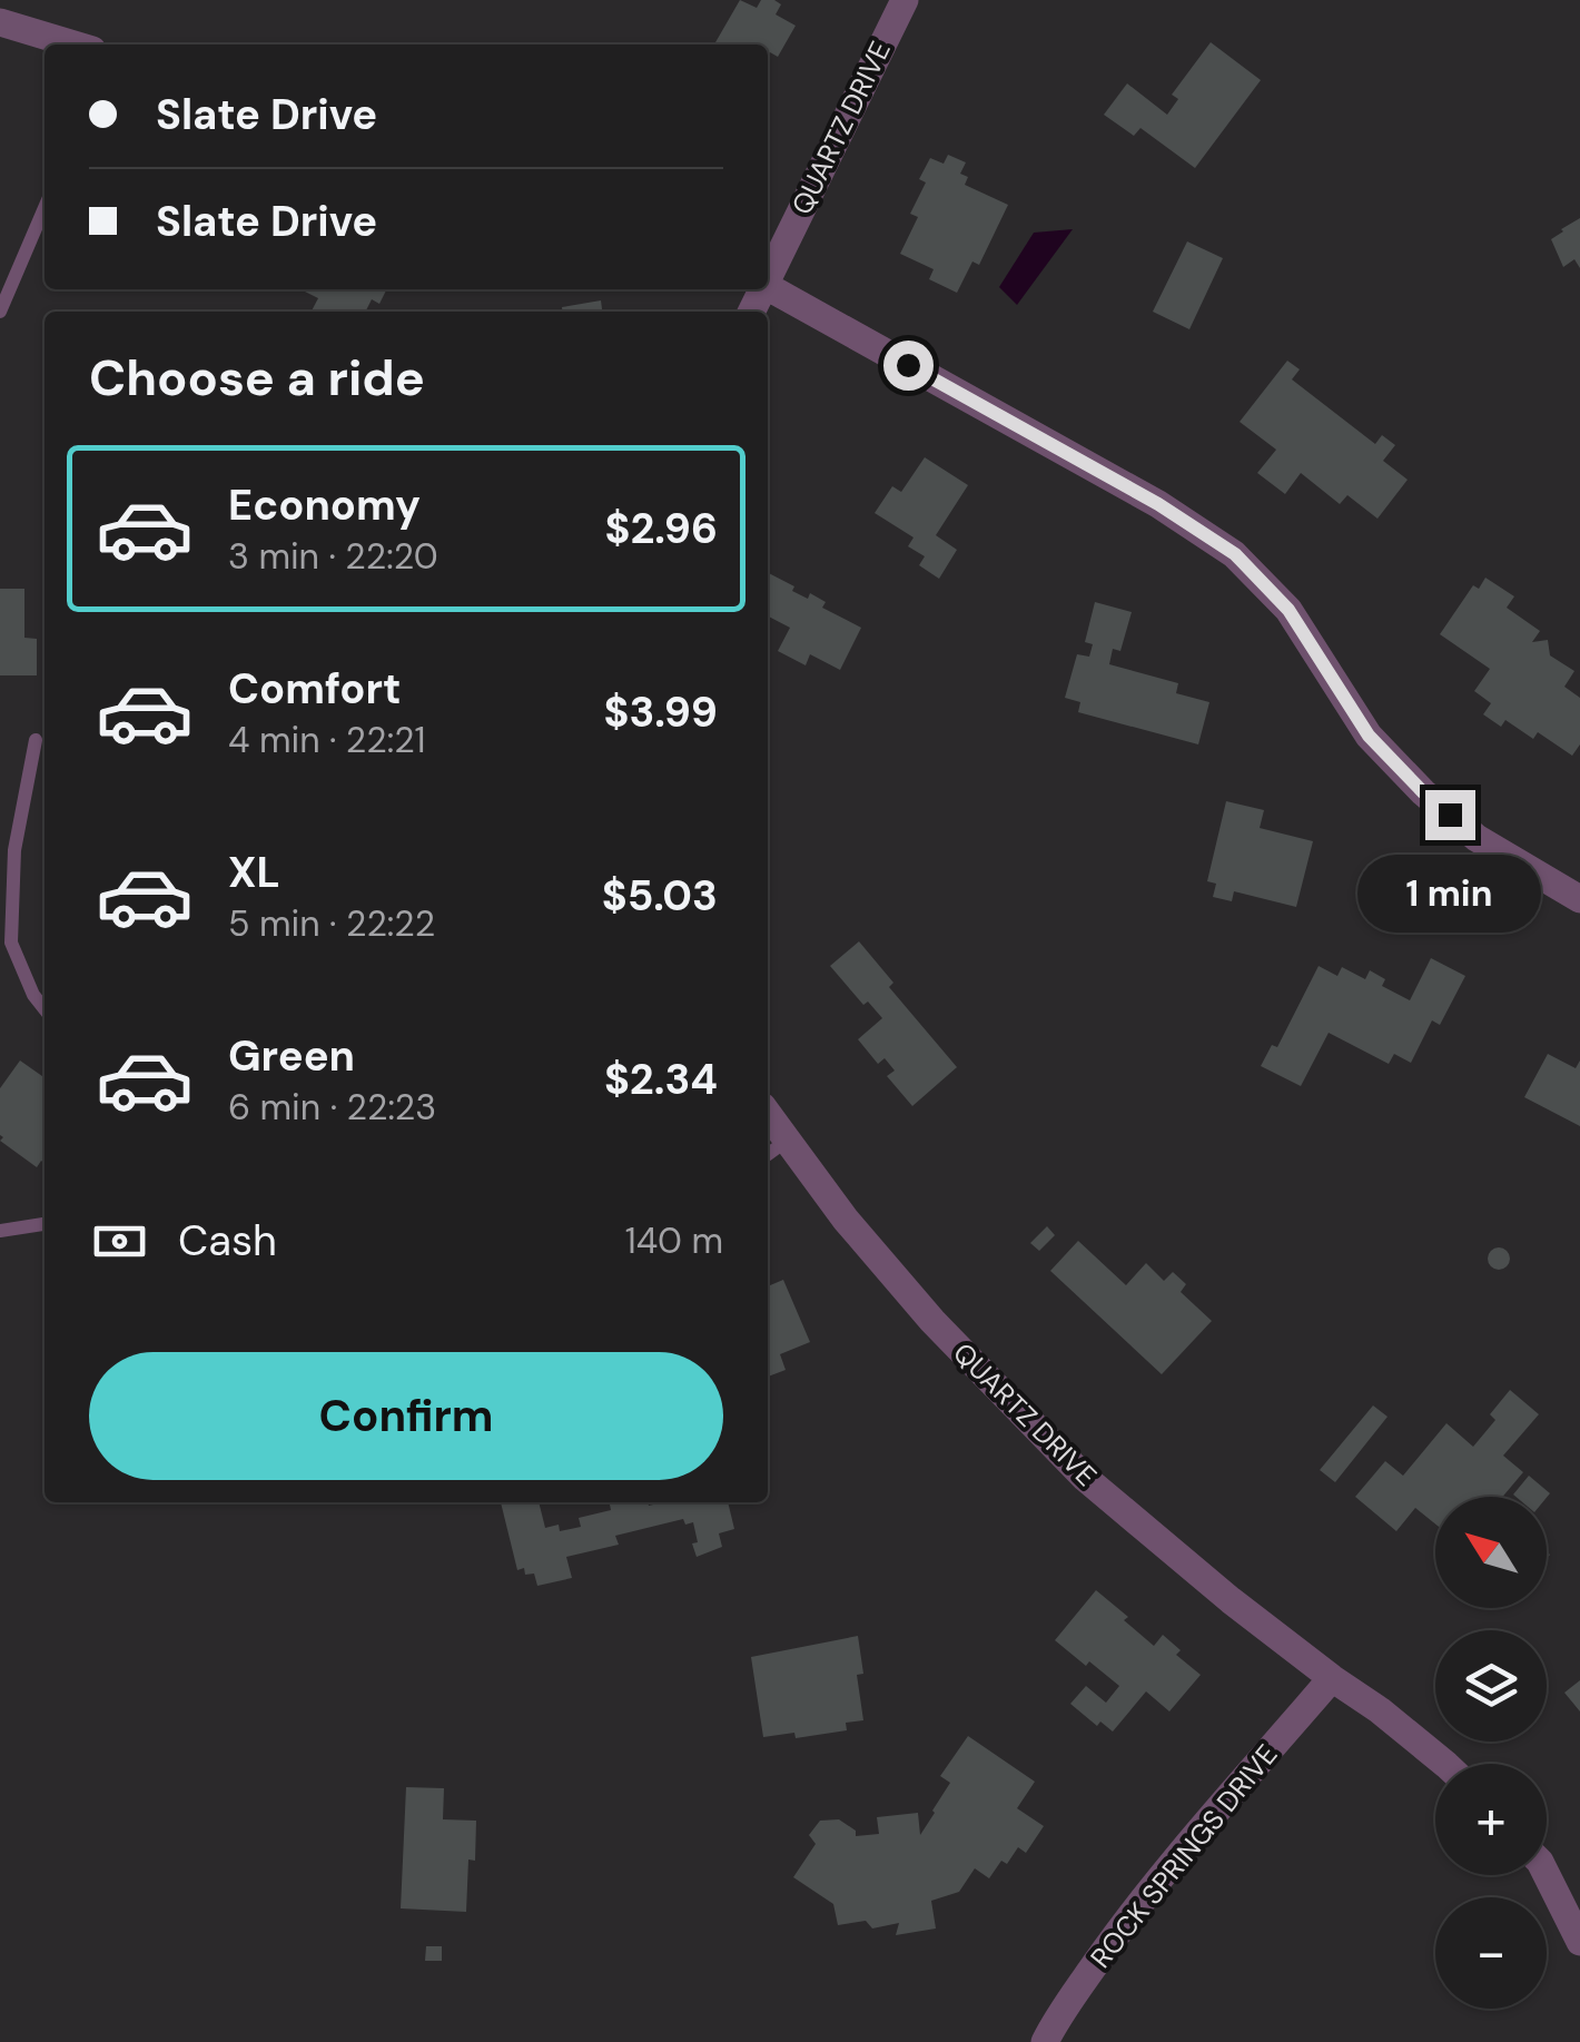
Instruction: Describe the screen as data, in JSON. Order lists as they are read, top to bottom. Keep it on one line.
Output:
{"streets":{"street":["QUARTZ DRIVE","ROCK SPRINGS DRIVE"]},"crossings":[["QUARTZ DRIVE","ROCK SPRINGS DRIVE"]],"north":"top left","page":{"banner":["Slate Drive","Slate Drive"],"heading":"Choose a ride","list":[{"name":"Economy","note":"3 min · 22:20","value":"$2.96"},{"name":"Comfort","note":"4 min · 22:21","value":"$3.99"},{"name":"XL","note":"5 min · 22:22","value":"$5.03"},{"name":"Green","note":"6 min · 22:23","value":"$2.34"}],"bubble":"1 min","pay":["Cash","140 m"],"buttons":"Confirm","map_buttons":["+","−"]}}
